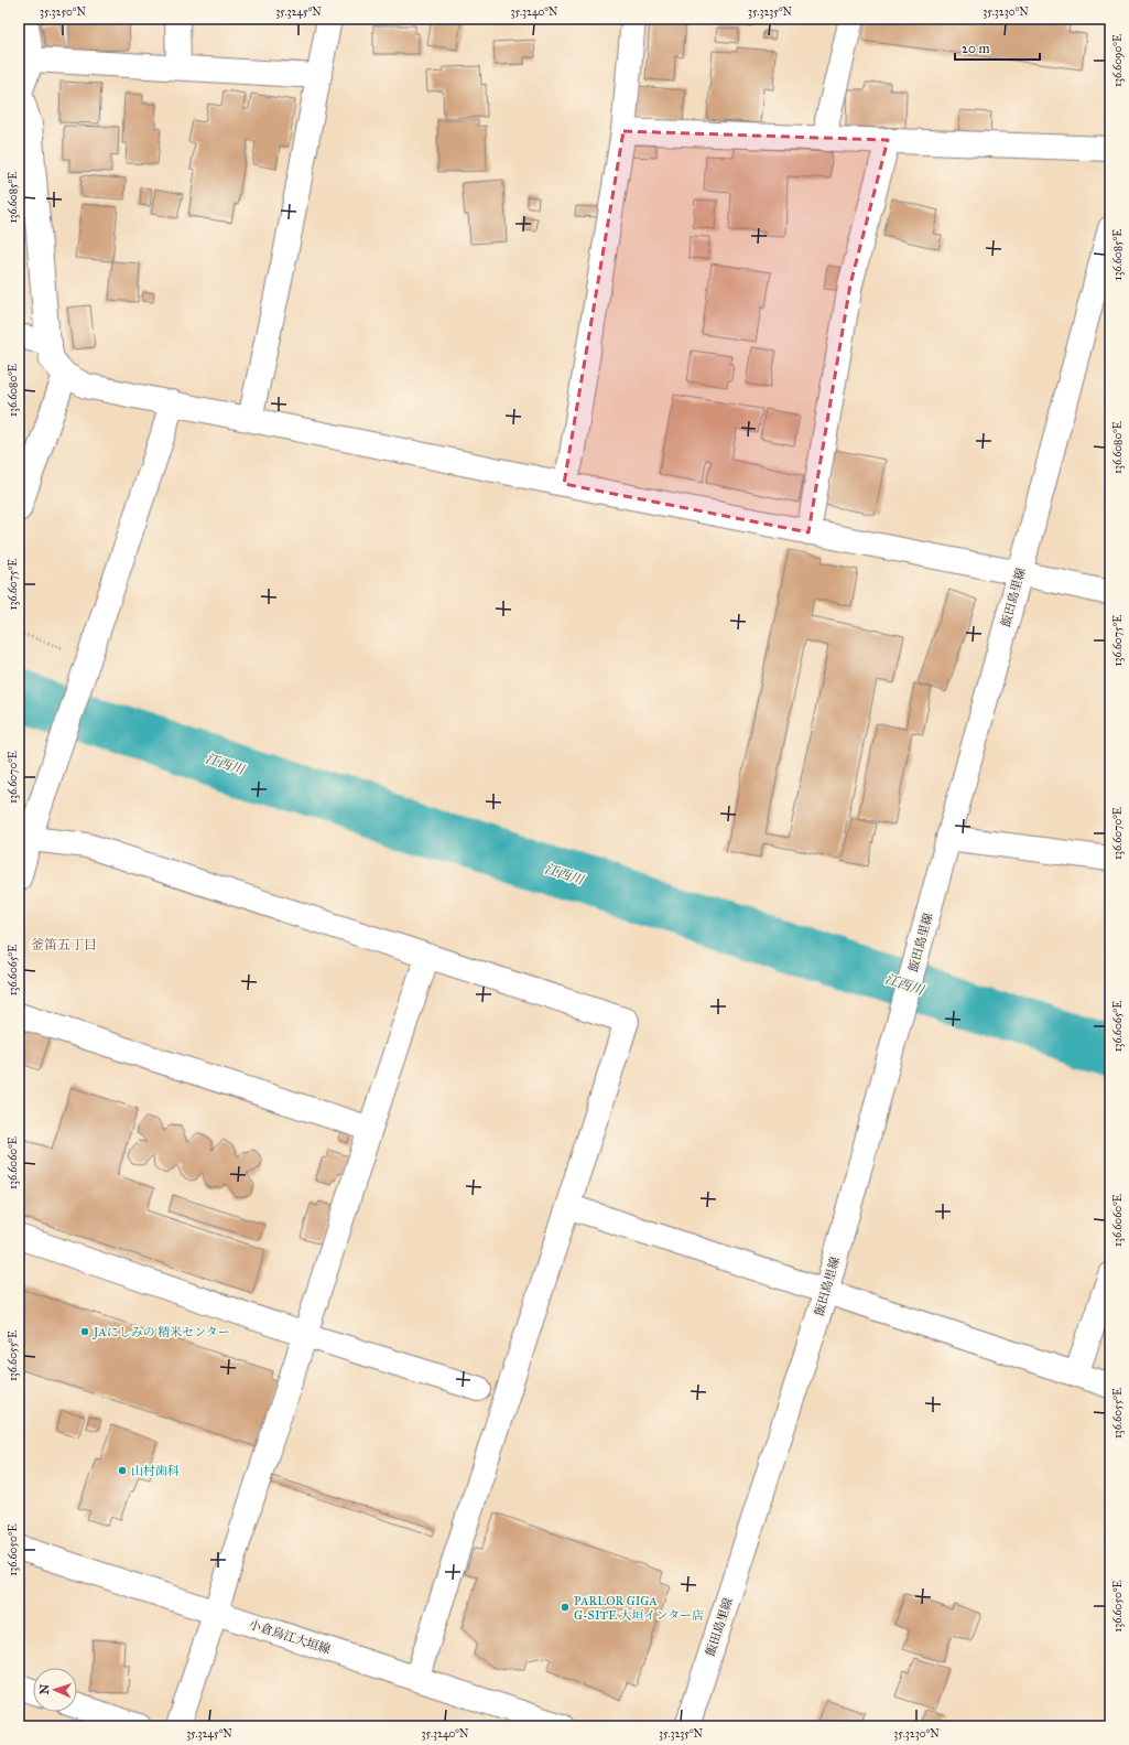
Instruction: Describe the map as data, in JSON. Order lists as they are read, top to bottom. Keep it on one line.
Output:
{"streets":{"street":["飯田島里線","小倉烏江大垣線"]},"districts":["釜笛五丁目"],"water":["江西川"],"places":["JAにしみの 精米センター","山村歯科","PARLOR GIGA G-SITE 大垣インター店"],"scale_bar":"20 m","north":"left","coordinates":["35.3250°N","35.3245°N","35.3240°N","35.3235°N","35.3230°N","136.6090°E","136.6085°E","136.6080°E","136.6075°E","136.6070°E","136.6065°E","136.6060°E","136.6055°E","136.6050°E"]}
